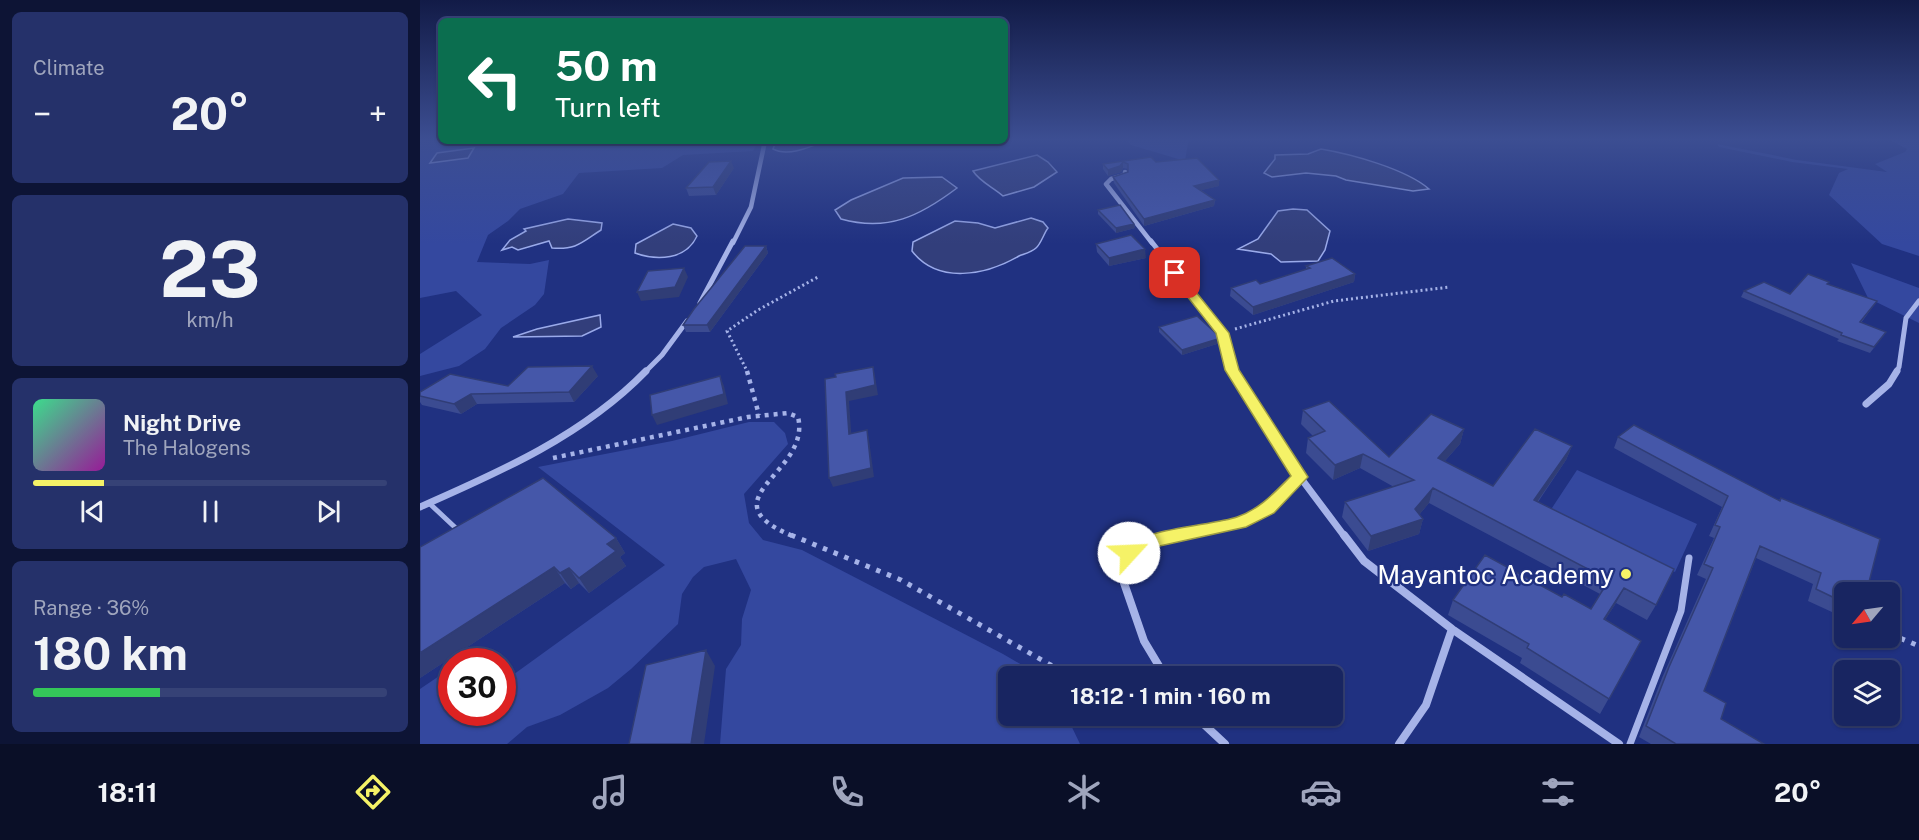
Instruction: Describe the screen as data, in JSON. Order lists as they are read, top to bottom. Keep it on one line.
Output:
{"places":["Mayantoc Academy"],"north":"bottom left","page":{"tile":["Climate",["23","km/h"],["Range · 36%","180 km"]],"turn":["50 m","Turn left"],"heat":["−","20°","+"],"song":["Night Drive","The Halogens"],"limit":"30","trip":"18:12 · 1 min · 160 m","tabs":["18:11","20°"]}}
